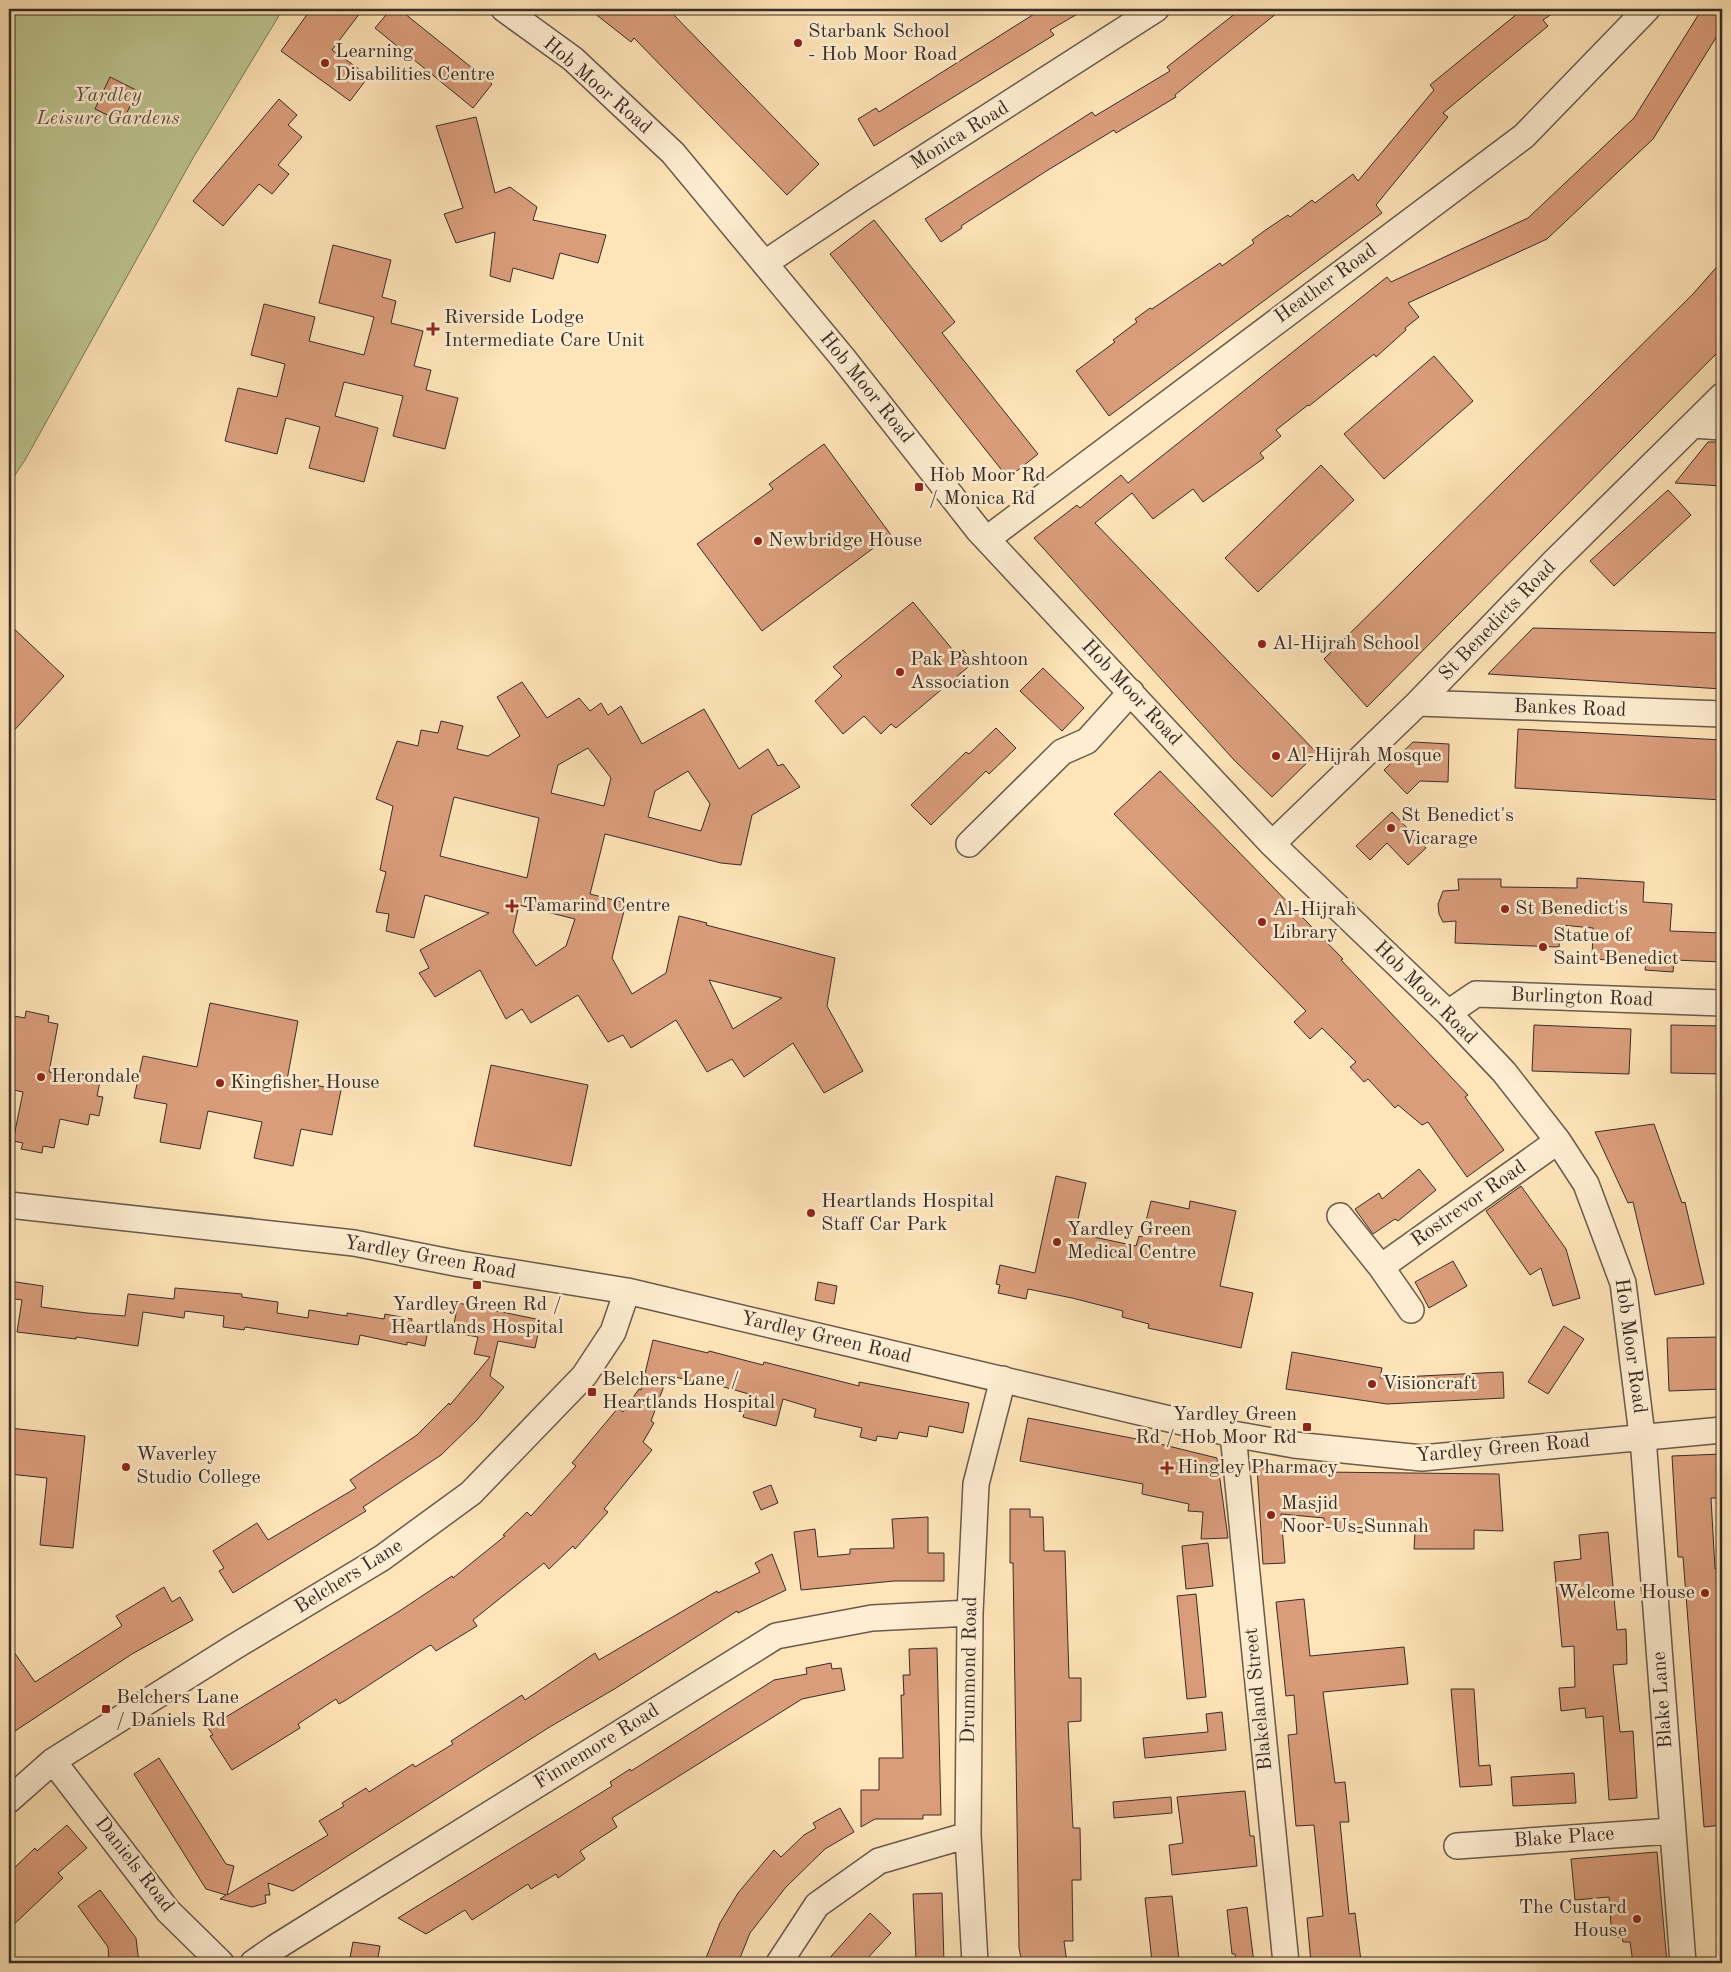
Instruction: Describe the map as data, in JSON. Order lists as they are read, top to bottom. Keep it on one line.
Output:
{"streets":{"street":["Hob Moor Road","Monica Road","Heather Road","St Benedicts Road","Bankes Road","Burlington Road","Rostrevor Road","Yardley Green Road","Belchers Lane","Drummond Road","Blakeland Street","Blake Lane","Finnemore Road","Blake Place","Daniels Road"]},"crossings":[["Hob Moor Road","Monica Road"],["Hob Moor Road","Heather Road"],["Hob Moor Road","St Benedicts Road"],["Hob Moor Road","Burlington Road"],["Hob Moor Road","Rostrevor Road"],["Hob Moor Road","Yardley Green Road"],["Hob Moor Road","Blake Lane"],["St Benedicts Road","Bankes Road"],["Yardley Green Road","Belchers Lane"],["Yardley Green Road","Drummond Road"],["Yardley Green Road","Blakeland Street"],["Yardley Green Road","Blake Lane"],["Belchers Lane","Daniels Road"],["Drummond Road","Finnemore Road"],["Blake Lane","Blake Place"]],"parks":["Yardley Leisure Gardens"],"places":{"other":["Starbank School - Hob Moor Road","Learning Disabilities Centre","Newbridge House","Al-Hijrah School","Pak Pashtoon Association","Al-Hijrah Mosque","St Benedict's Vicarage","St Benedict's","Al-Hijrah Library","Statue of Saint Benedict","Herondale","Kingfisher House","Heartlands Hospital Staff Car Park","Yardley Green Medical Centre","Visioncraft","Waverley Studio College","Masjid Noor-Us-Sunnah","Welcome House","The Custard House"],"health":["Riverside Lodge Intermediate Care Unit","Tamarind Centre","Hingley Pharmacy"],"transit":["Hob Moor Rd / Monica Rd","Yardley Green Rd / Heartlands Hospital","Belchers Lane / Heartlands Hospital","Yardley Green Rd / Hob Moor Rd","Belchers Lane / Daniels Rd"]}}
